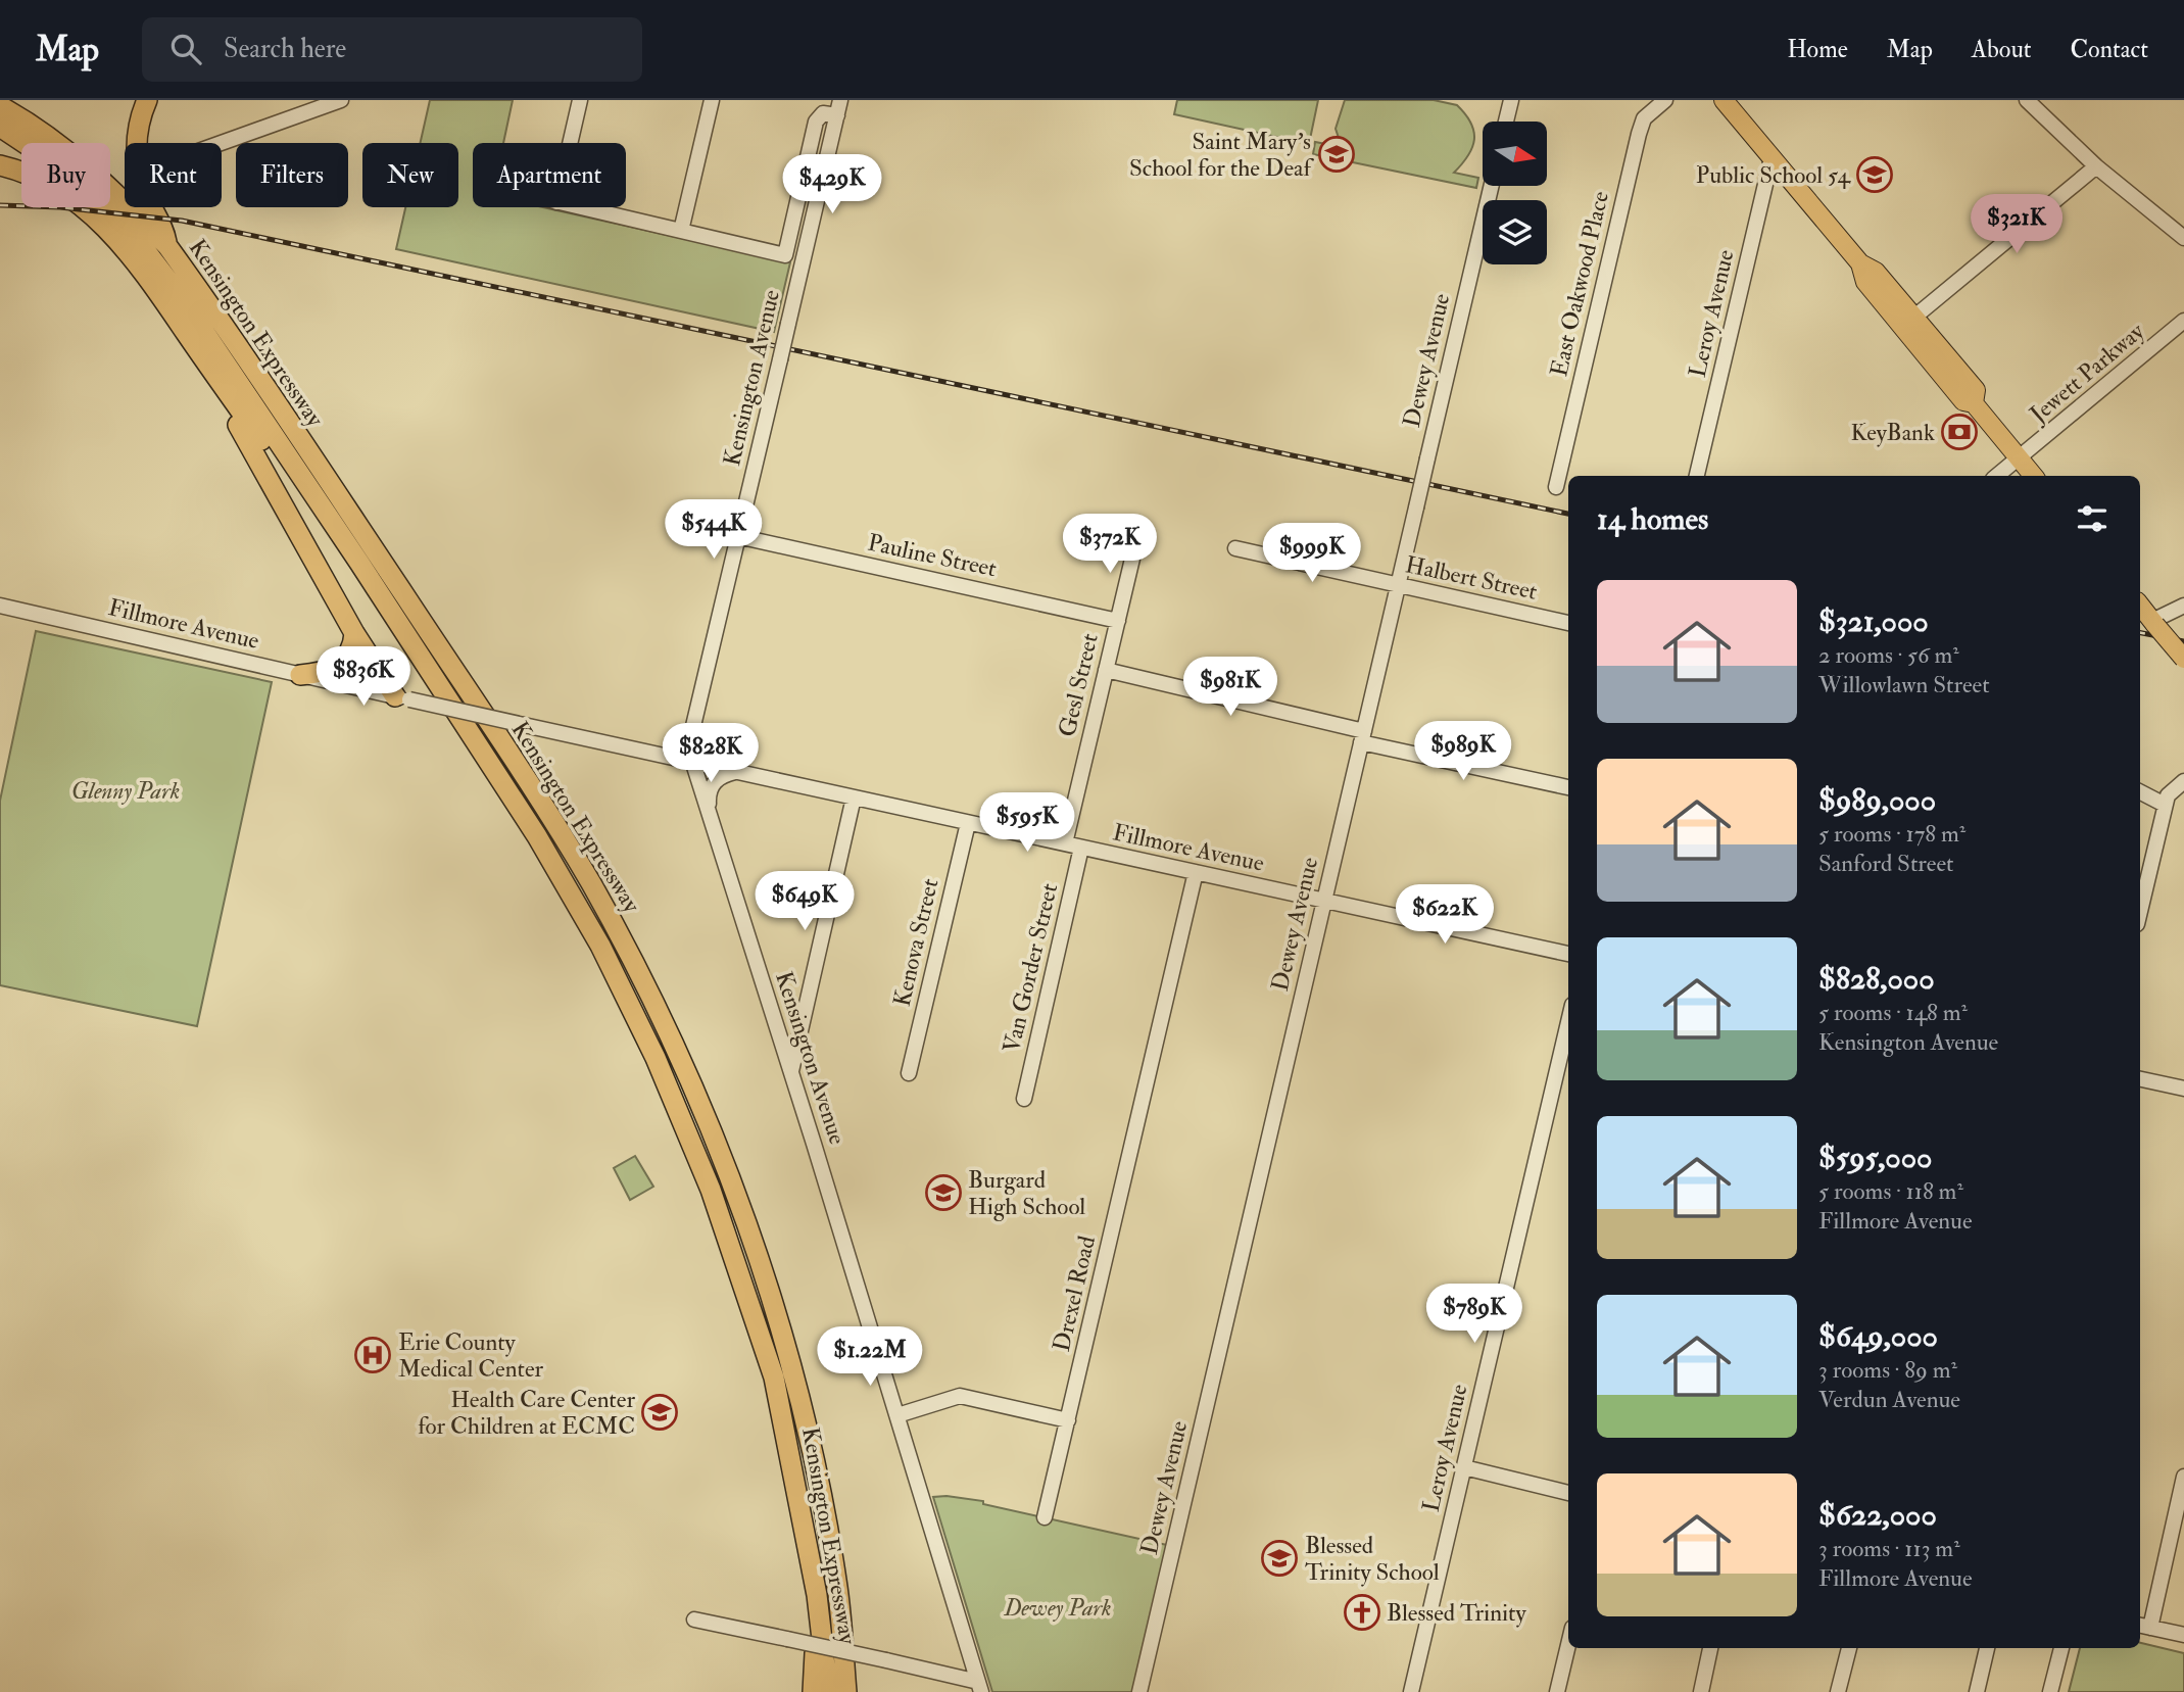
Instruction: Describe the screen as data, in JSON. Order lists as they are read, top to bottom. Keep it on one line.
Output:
{"streets":{"highway":["Kensington Expressway"],"street":["East Oakwood Place","Leroy Avenue","Dewey Avenue","Jewett Parkway","Kensington Avenue","Pauline Street","Halbert Street","Fillmore Avenue","Gesl Street","Kenova Street","Van Gorder Street","Drexel Road"]},"crossings":[["Dewey Avenue","Halbert Street"],["Dewey Avenue","Fillmore Avenue"],["Kensington Avenue","Pauline Street"],["Kensington Avenue","Fillmore Avenue"],["Pauline Street","Gesl Street"],["Fillmore Avenue","Gesl Street"],["Fillmore Avenue","Kenova Street"],["Fillmore Avenue","Van Gorder Street"],["Fillmore Avenue","Drexel Road"]],"parks":["Glenny Park","Dewey Park"],"places":{"school or university":["Saint Mary's School for the Deaf","Public School 54","Burgard High School","Health Care Center for Children at ECMC","Blessed Trinity School"],"bank":["KeyBank"],"hospital":["Erie County Medical Center"],"church":["Blessed Trinity"]},"north":"right","page":{"header":"Map","search":"Search here","nav":["Home","Map","About","Contact"],"chip":["Buy","Rent","Filters","New","Apartment"],"price":["$429K","$321K","$544K","$372K","$999K","$836K","$981K","$989K","$828K","$595K","$649K","$622K","$789K","$1.22M"],"heading":"14 homes","list":[{"name":"$321,000","note":"2 rooms · 56 m² · Willowlawn Street"},{"name":"$989,000","note":"5 rooms · 178 m² · Sanford Street"},{"name":"$828,000","note":"5 rooms · 148 m² · Kensington Avenue"},{"name":"$595,000","note":"5 rooms · 118 m² · Fillmore Avenue"},{"name":"$649,000","note":"3 rooms · 89 m² · Verdun Avenue"},{"name":"$622,000","note":"3 rooms · 113 m² · Fillmore Avenue"}]}}
